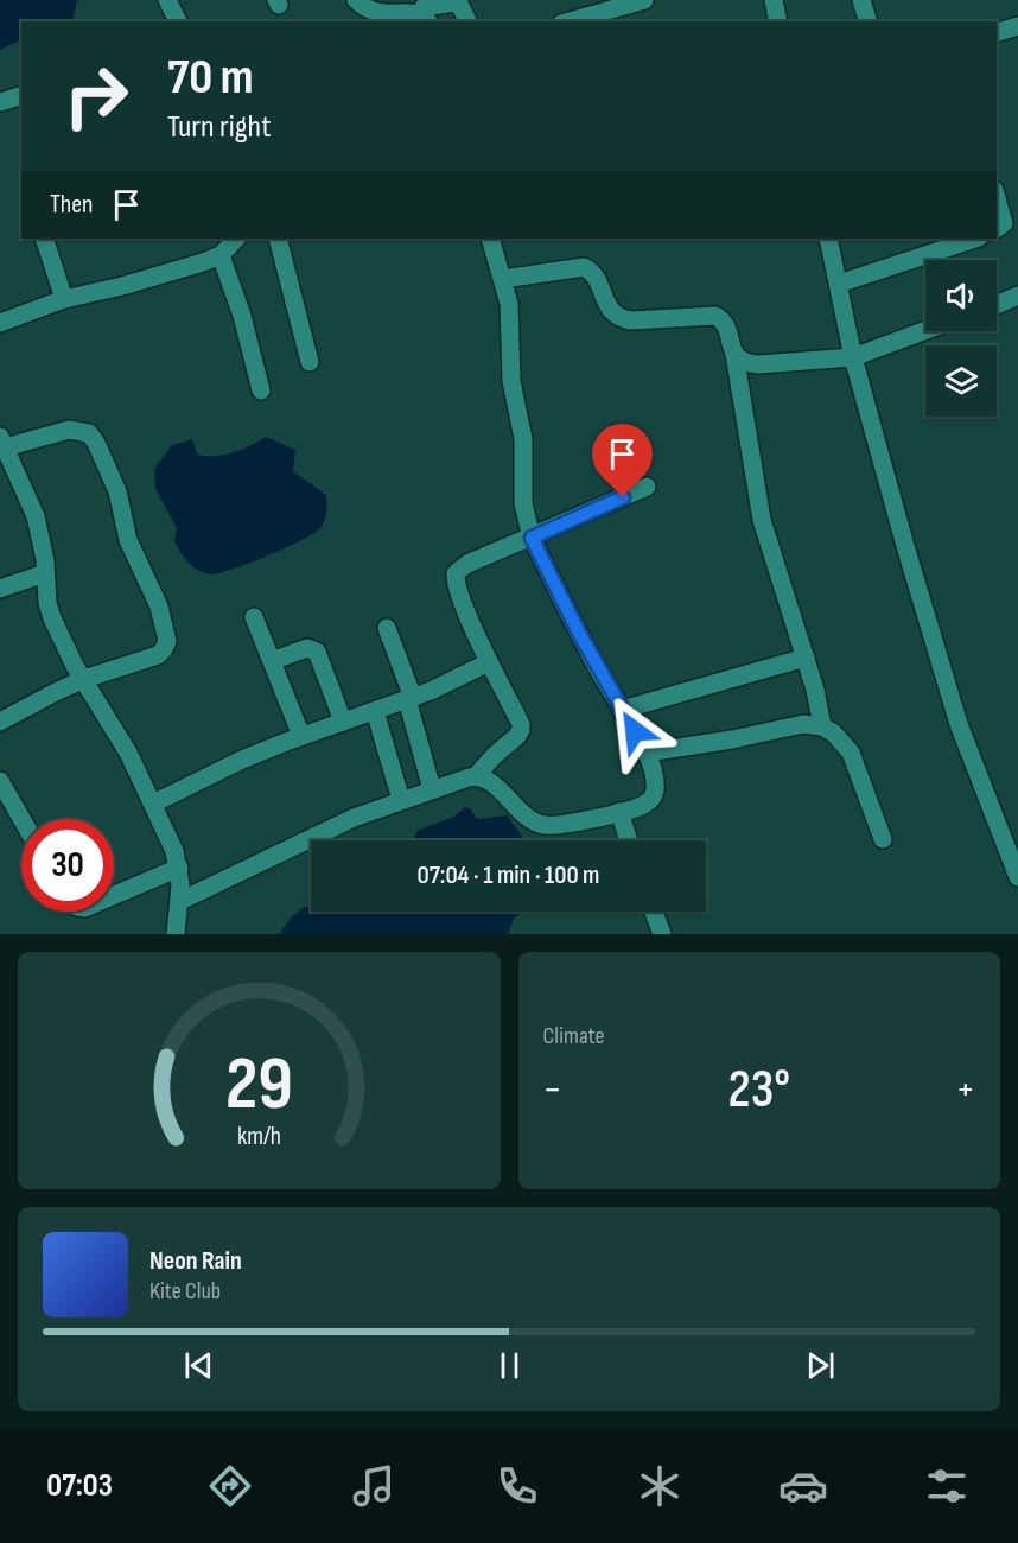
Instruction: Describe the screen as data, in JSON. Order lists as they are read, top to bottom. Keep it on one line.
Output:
{"page":{"turn":["70 m","Turn right"],"then":"Then","limit":"30","trip":"07:04 · 1 min · 100 m","tile":"Climate","heat":["−","23°","+"],"song":["Neon Rain","Kite Club"],"tabs":"07:03","gauge":["29","km/h"]}}
